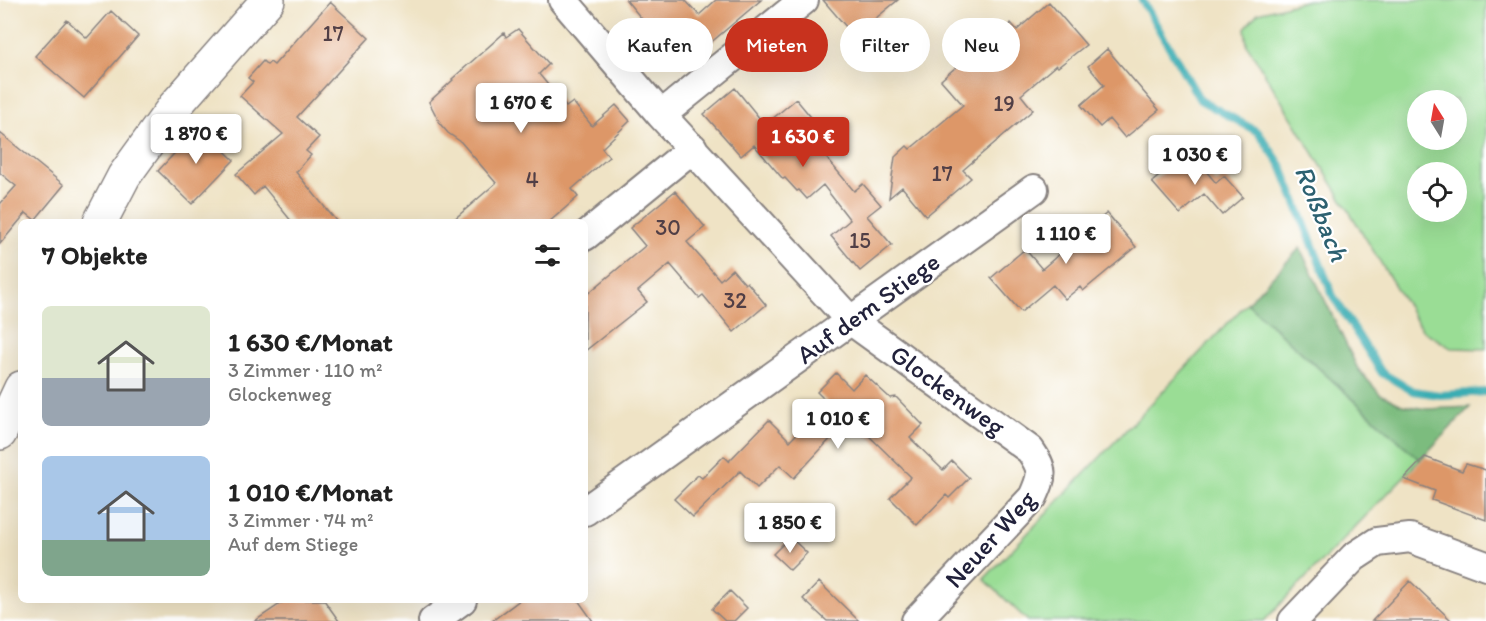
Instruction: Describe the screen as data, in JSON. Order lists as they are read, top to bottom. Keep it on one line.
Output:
{"streets":{"street":["Auf dem Stiege","Glockenweg","Neuer Weg"]},"crossings":[["Auf dem Stiege","Glockenweg"],["Glockenweg","Neuer Weg"]],"water":["Roßbach"],"house_numbers":["17","19","17","4","30","15","32"],"north":"top","page":{"chip":["Kaufen","Mieten","Filter","Neu"],"price":["1 670 €","1 870 €","1 630 €","1 030 €","1 110 €","1 010 €","1 850 €"],"heading":"7 Objekte","list":[{"name":"1 630 €/Monat","note":"3 Zimmer · 110 m² · Glockenweg"},{"name":"1 010 €/Monat","note":"3 Zimmer · 74 m² · Auf dem Stiege"}]}}
